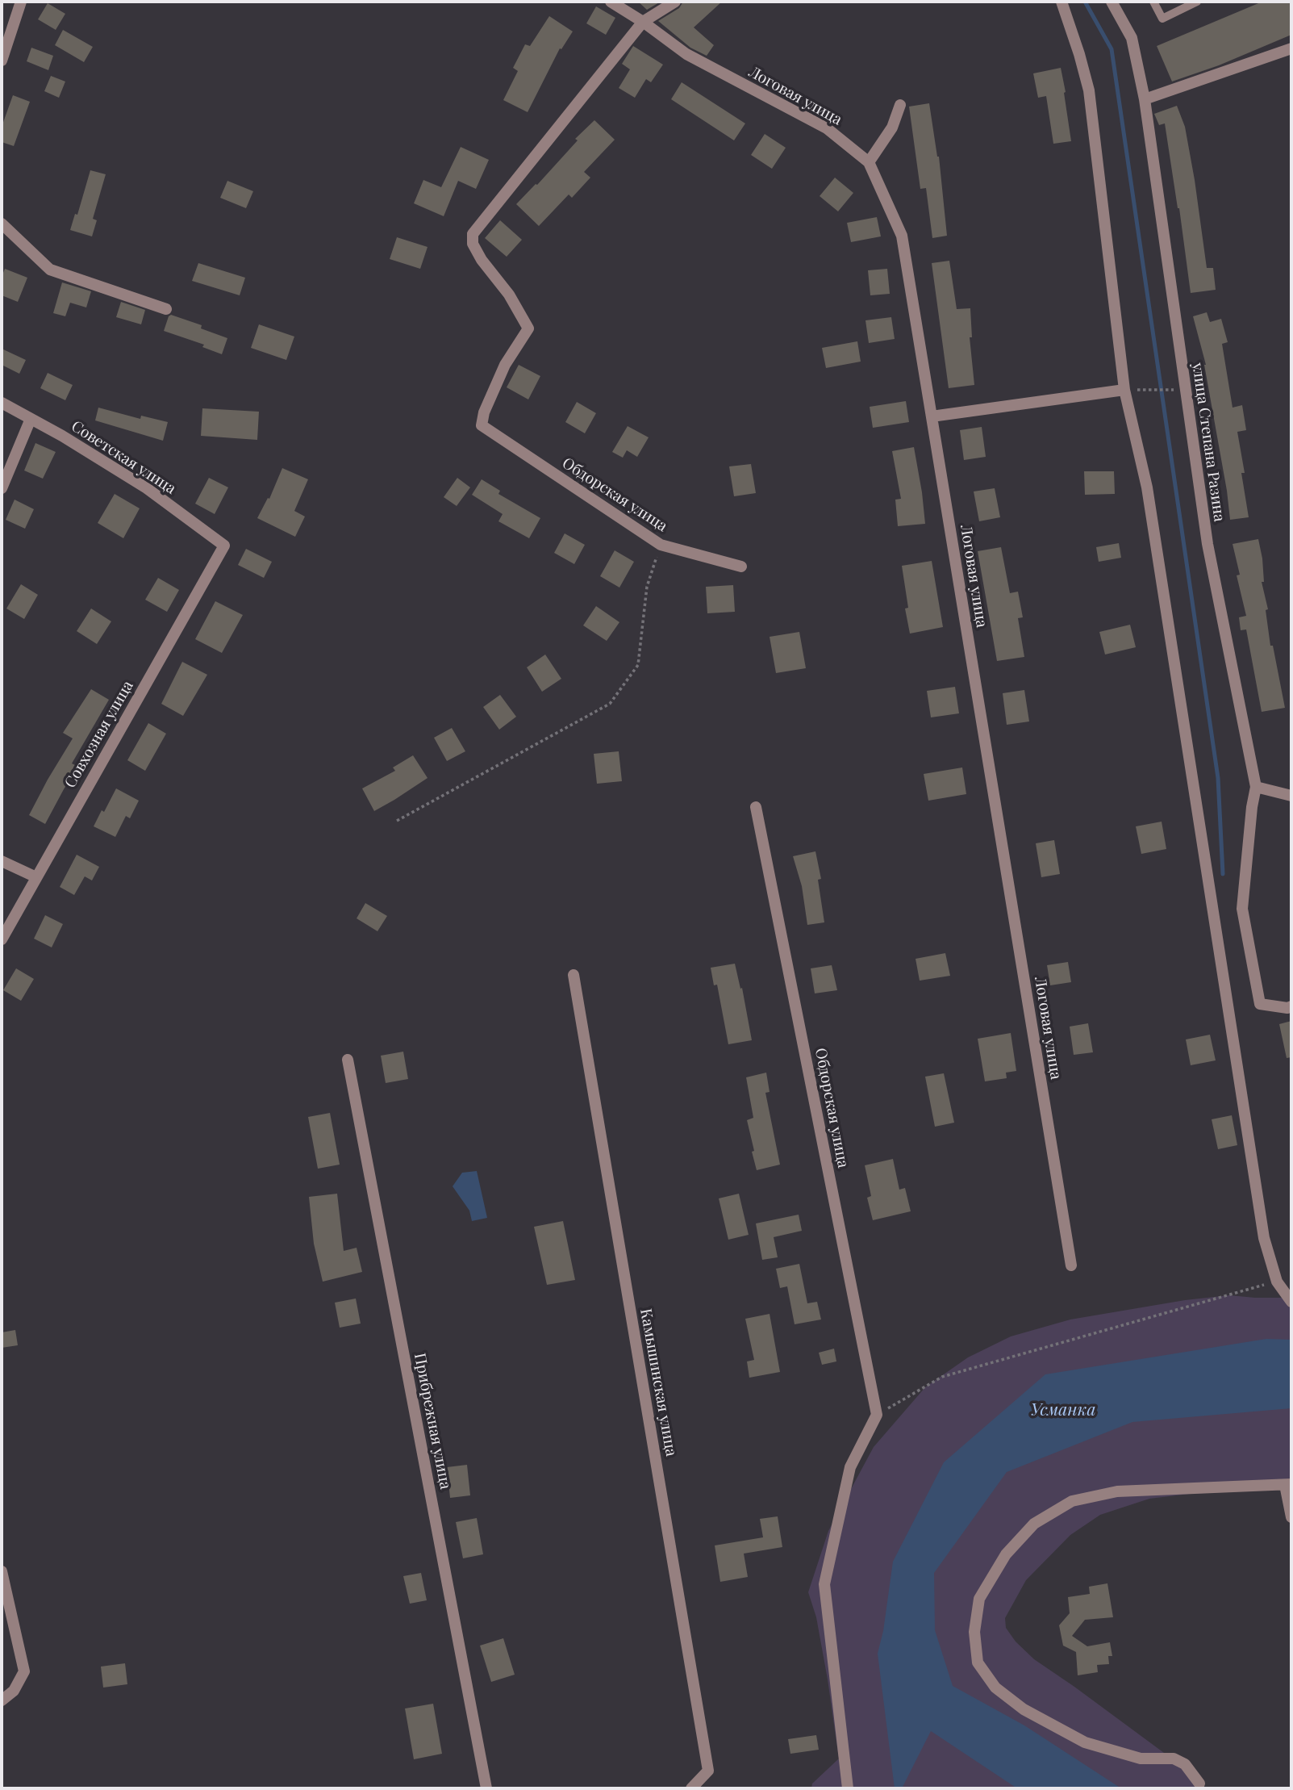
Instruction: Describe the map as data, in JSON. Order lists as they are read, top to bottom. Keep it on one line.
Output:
{"streets":{"street":["Логовая улица","улица Степана Разина","Советская улица","Обдорская улица","Совхозная улица","Камышинская улица","Прибрежная улица"]},"crossings":[["Логовая улица","Обдорская улица"],["Советская улица","Совхозная улица"]],"water":["Усманка"]}
